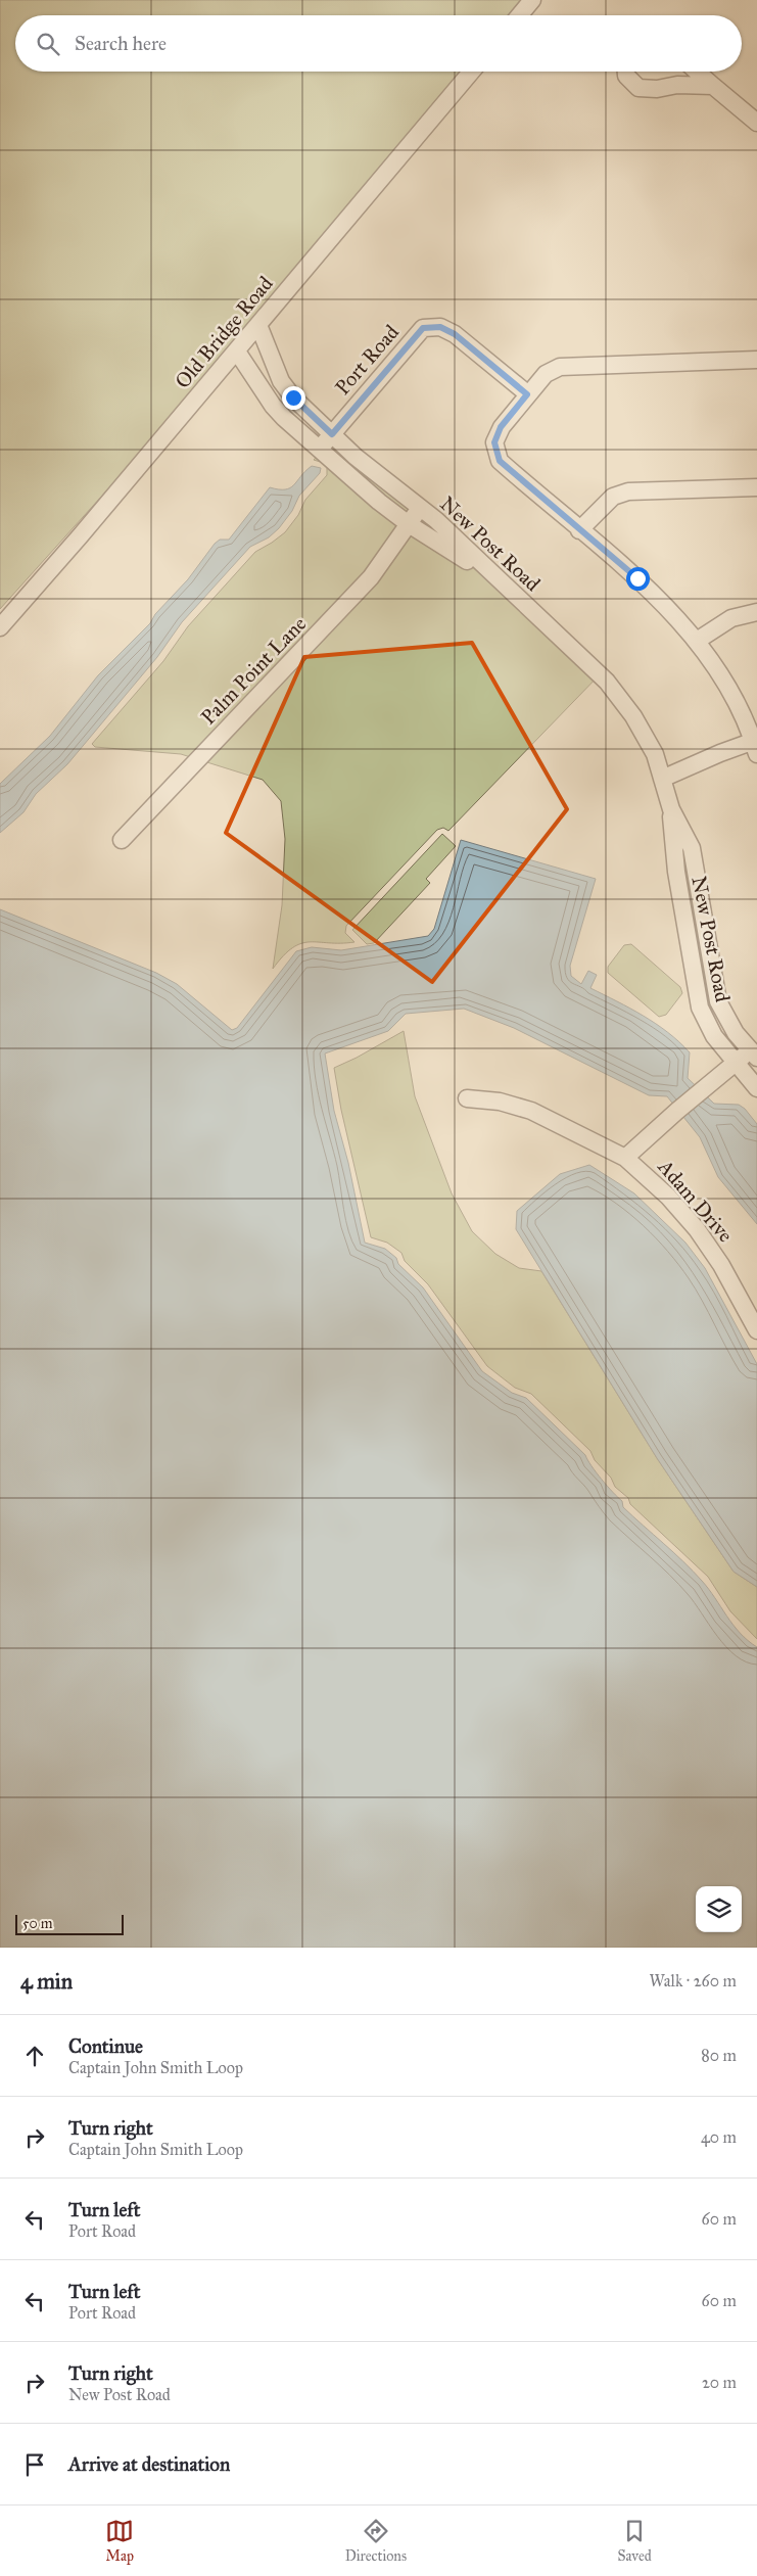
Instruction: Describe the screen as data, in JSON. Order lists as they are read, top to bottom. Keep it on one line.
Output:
{"streets":{"street":["Old Bridge Road","Port Road","New Post Road","Palm Point Lane","Adam Drive"]},"crossings":[["Old Bridge Road","New Post Road"],["Port Road","New Post Road"],["New Post Road","Palm Point Lane"],["New Post Road","Adam Drive"]],"scale_bar":"50 m","page":{"search":"Search here","scale":"50 m","heading":["4 min","Walk · 260 m"],"list":[["Continue","Captain John Smith Loop","80 m"],["Turn right","Captain John Smith Loop","40 m"],["Turn left","Port Road","60 m"],["Turn left","Port Road","60 m"],["Turn right","New Post Road","20 m"],"Arrive at destination"],"nav":["Map","Directions","Saved"]}}
